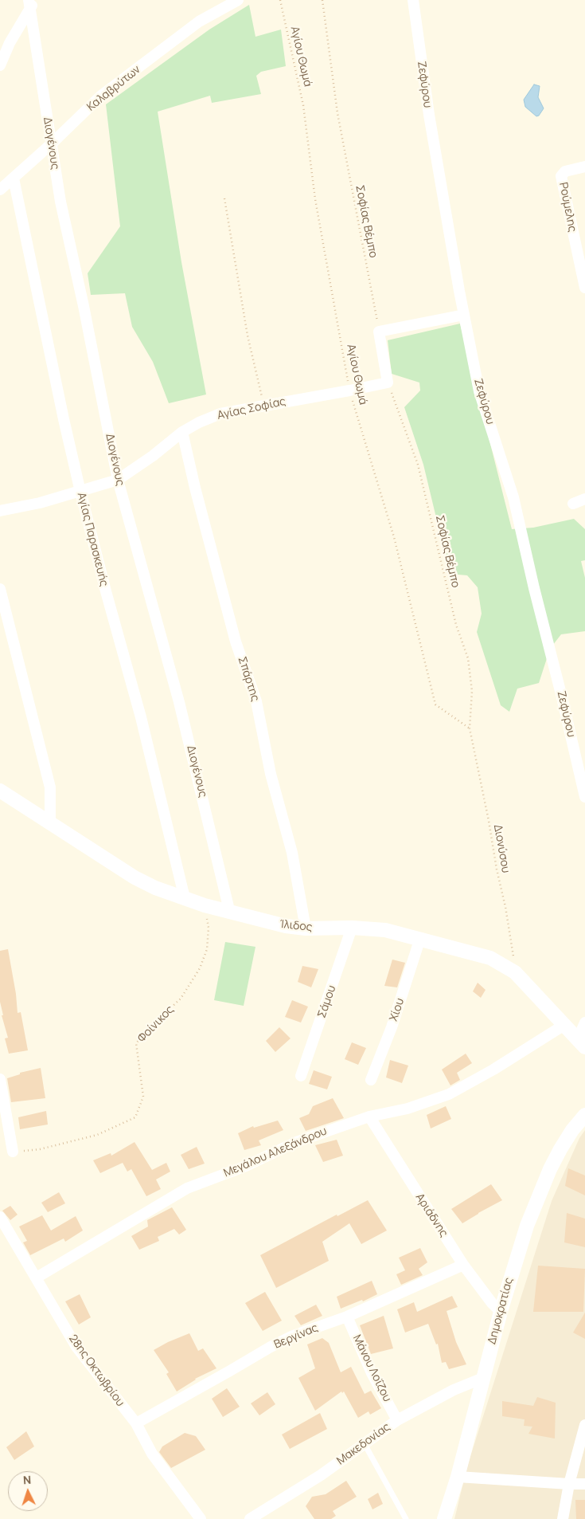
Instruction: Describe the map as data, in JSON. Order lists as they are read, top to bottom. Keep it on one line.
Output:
{"streets":{"street":["Ζεφύρου","Καλαβρύτων","Διογένους","Ρούμελης","Αγίας Σοφίας","Αγίας Παρασκευής","Σπάρτης","Ίλιδος","Σάμου","Χίου","Μεγάλου Αλεξάνδρου","Αριάδνης","Δημοκρατίας","Βεργίνας","Μάνου Λοΐζου","28ης Οκτωβρίου","Μακεδονίας"],"path":["Αγίου Θωμά","Σοφίας Βέμπο","Διονύσου","Φοίνικος"]},"crossings":[["Αγίου Θωμά","Σοφίας Βέμπο"],["Αγίου Θωμά","Αγίας Σοφίας"],["Αγίου Θωμά","Διονύσου"],["Καλαβρύτων","Διογένους"],["Καλαβρύτων","Αγίας Παρασκευής"],["Διογένους","Αγίας Σοφίας"],["Διογένους","Ίλιδος"],["Σοφίας Βέμπο","Αγίας Σοφίας"],["Σοφίας Βέμπο","Διονύσου"],["Αγίας Σοφίας","Αγίας Παρασκευής"],["Αγίας Σοφίας","Σπάρτης"],["Αγίας Παρασκευής","Ίλιδος"],["Σπάρτης","Ίλιδος"],["Διονύσου","Ίλιδος"],["Ίλιδος","Σάμου"],["Ίλιδος","Χίου"],["Ίλιδος","Φοίνικος"],["Ίλιδος","Μεγάλου Αλεξάνδρου"],["Μεγάλου Αλεξάνδρου","Αριάδνης"],["Μεγάλου Αλεξάνδρου","28ης Οκτωβρίου"],["Αριάδνης","Δημοκρατίας"],["Αριάδνης","Βεργίνας"],["Δημοκρατίας","Μακεδονίας"],["Βεργίνας","Μάνου Λοΐζου"],["Βεργίνας","28ης Οκτωβρίου"],["Μάνου Λοΐζου","Μακεδονίας"]],"north":"top"}
